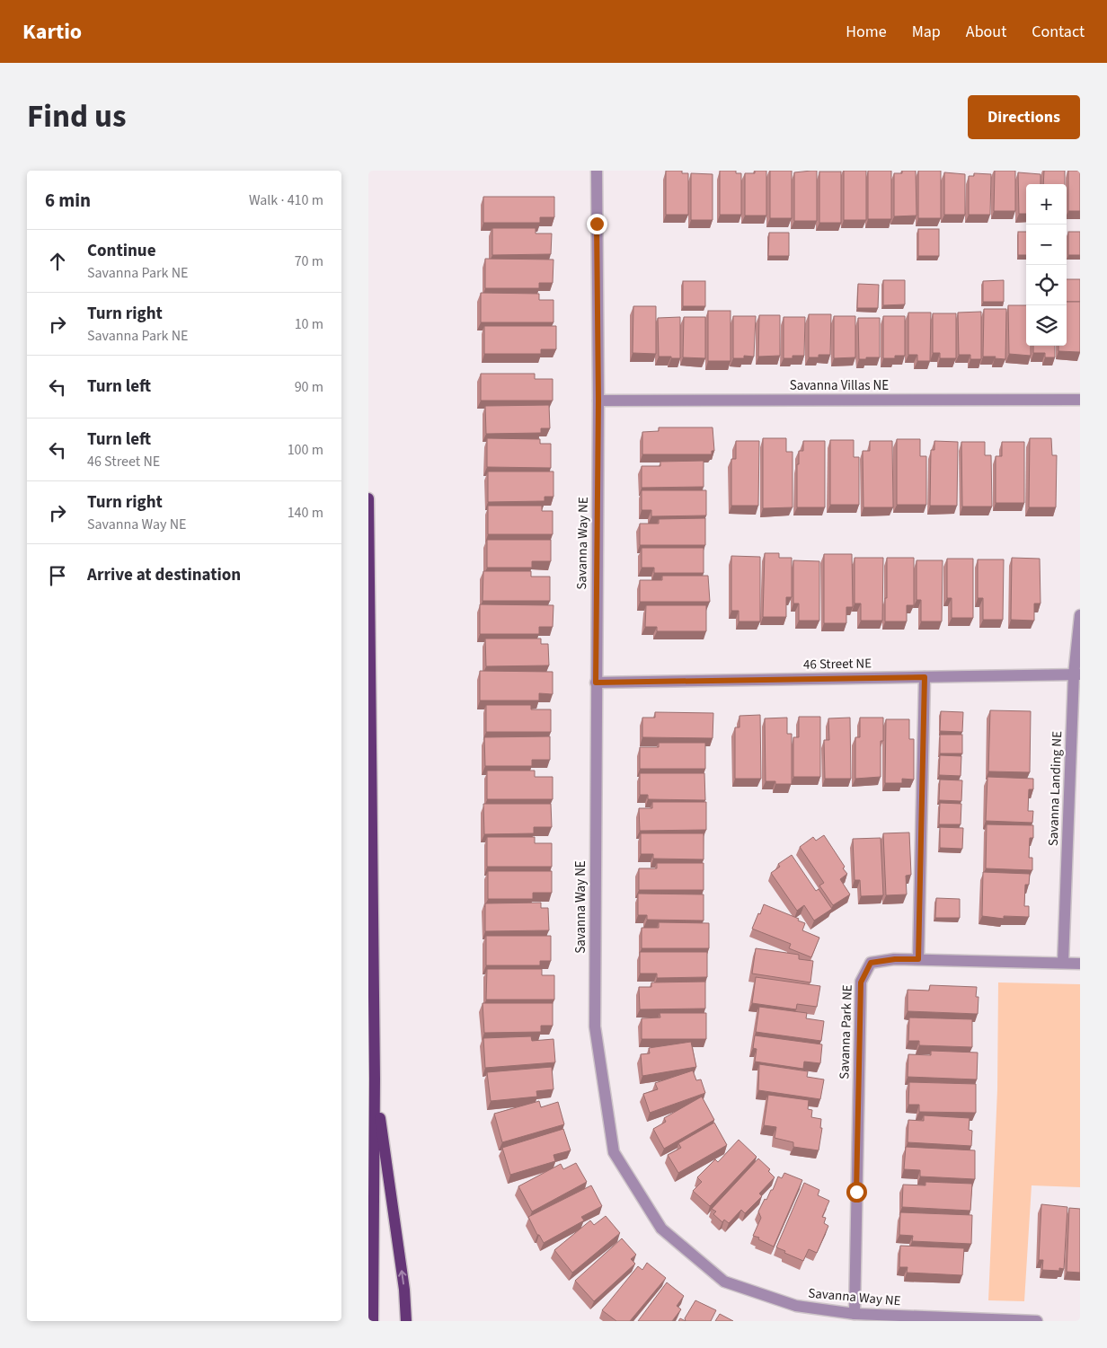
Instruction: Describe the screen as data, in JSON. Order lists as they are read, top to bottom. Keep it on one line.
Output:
{"streets":{"street":["Savanna Villas NE","Savanna Way NE","46 Street NE","Savanna Landing NE","Savanna Park NE"]},"crossings":[["Savanna Villas NE","Savanna Way NE"],["Savanna Way NE","46 Street NE"],["Savanna Way NE","Savanna Park NE"],["46 Street NE","Savanna Landing NE"],["Savanna Landing NE","Savanna Park NE"]],"page":{"header":"Kartio","nav":["Home","Map","About","Contact"],"title":"Find us","buttons":"Directions","heading":["6 min","Walk · 410 m"],"map_buttons":["+","−"],"list":[["Continue","Savanna Park NE","70 m"],["Turn right","Savanna Park NE","10 m"],["Turn left","90 m"],["Turn left","46 Street NE","100 m"],["Turn right","Savanna Way NE","140 m"],"Arrive at destination"]}}
